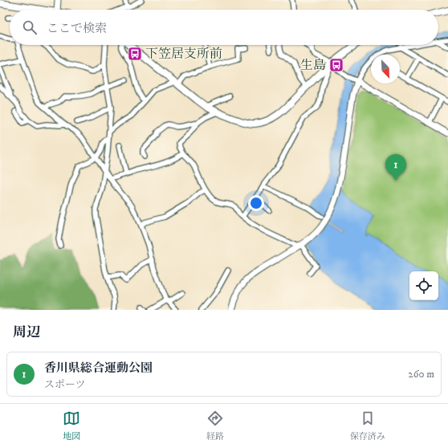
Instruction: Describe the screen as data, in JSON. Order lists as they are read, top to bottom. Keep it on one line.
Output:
{"places":{"bus stop":["下笠居支所前","生島"]},"north":"bottom right","page":{"search":"ここで検索","pins":"1","heading":"周辺","list":[{"mark":"1","name":"香川県総合運動公園","note":"スポーツ","value":"260 m"}],"nav":["地図","経路","保存済み"]}}
